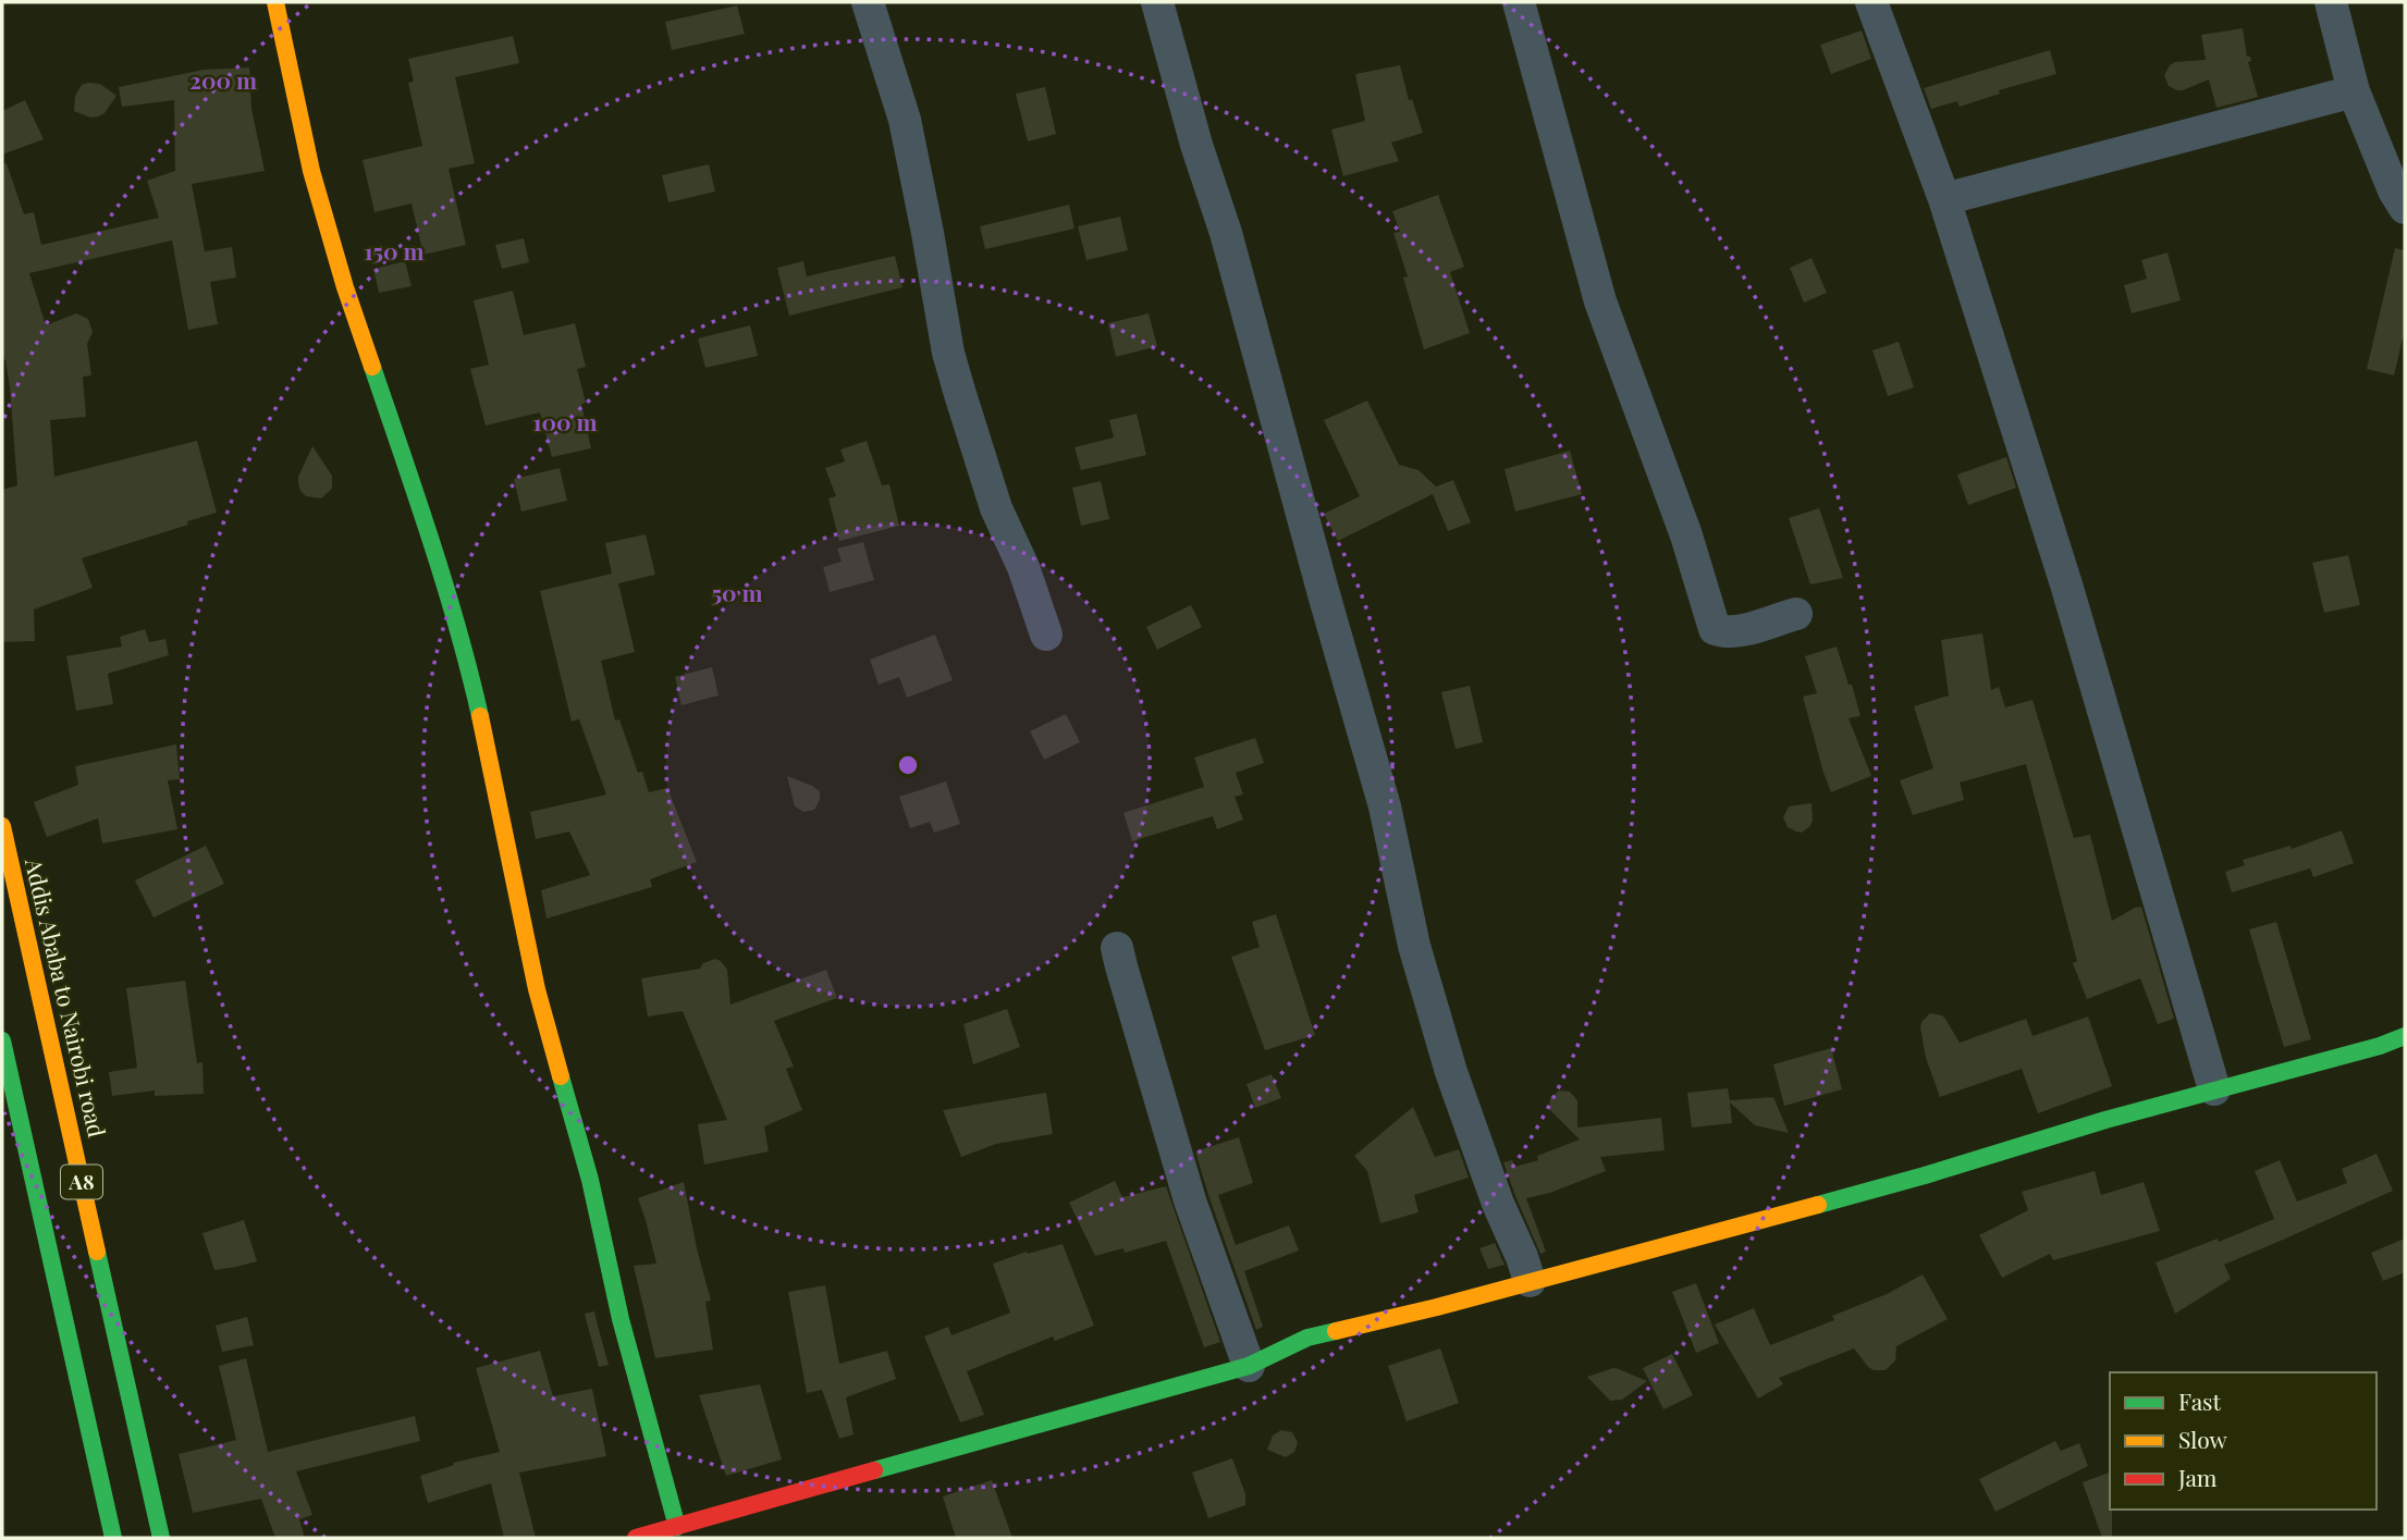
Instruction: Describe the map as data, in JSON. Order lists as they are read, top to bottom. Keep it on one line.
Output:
{"streets":{"main road":["Addis Ababa to Nairobi road","A8"]},"legend":["Fast","Slow","Jam"],"rings":["200 m","150 m","100 m","50 m"]}
